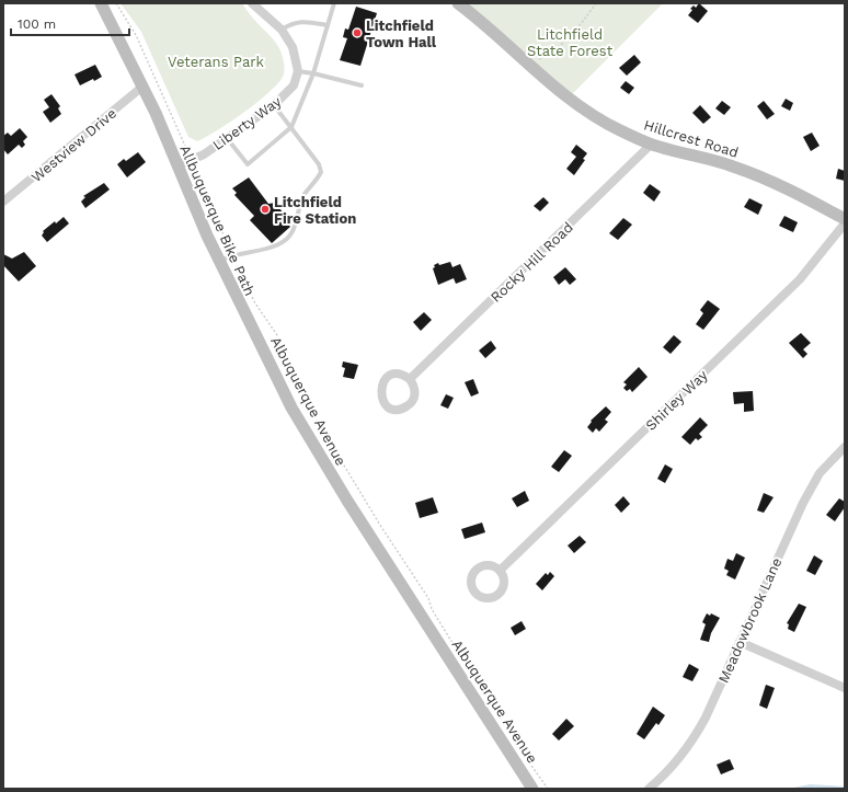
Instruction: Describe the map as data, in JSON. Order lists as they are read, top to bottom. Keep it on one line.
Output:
{"streets":{"street":["Liberty Way","Hillcrest Road","Westview Drive","Rocky Hill Road","Shirley Way","Albuquerque Avenue","Meadowbrook Lane"],"path":["Allbuquerque Bike Path"]},"crossings":[["Liberty Way","Allbuquerque Bike Path"],["Liberty Way","Albuquerque Avenue"],["Hillcrest Road","Rocky Hill Road"],["Westview Drive","Albuquerque Avenue"]],"parks":["Litchfield State Forest","Veterans Park"],"places":["Litchfield Town Hall","Litchfield Fire Station"],"scale_bar":"100 m"}
